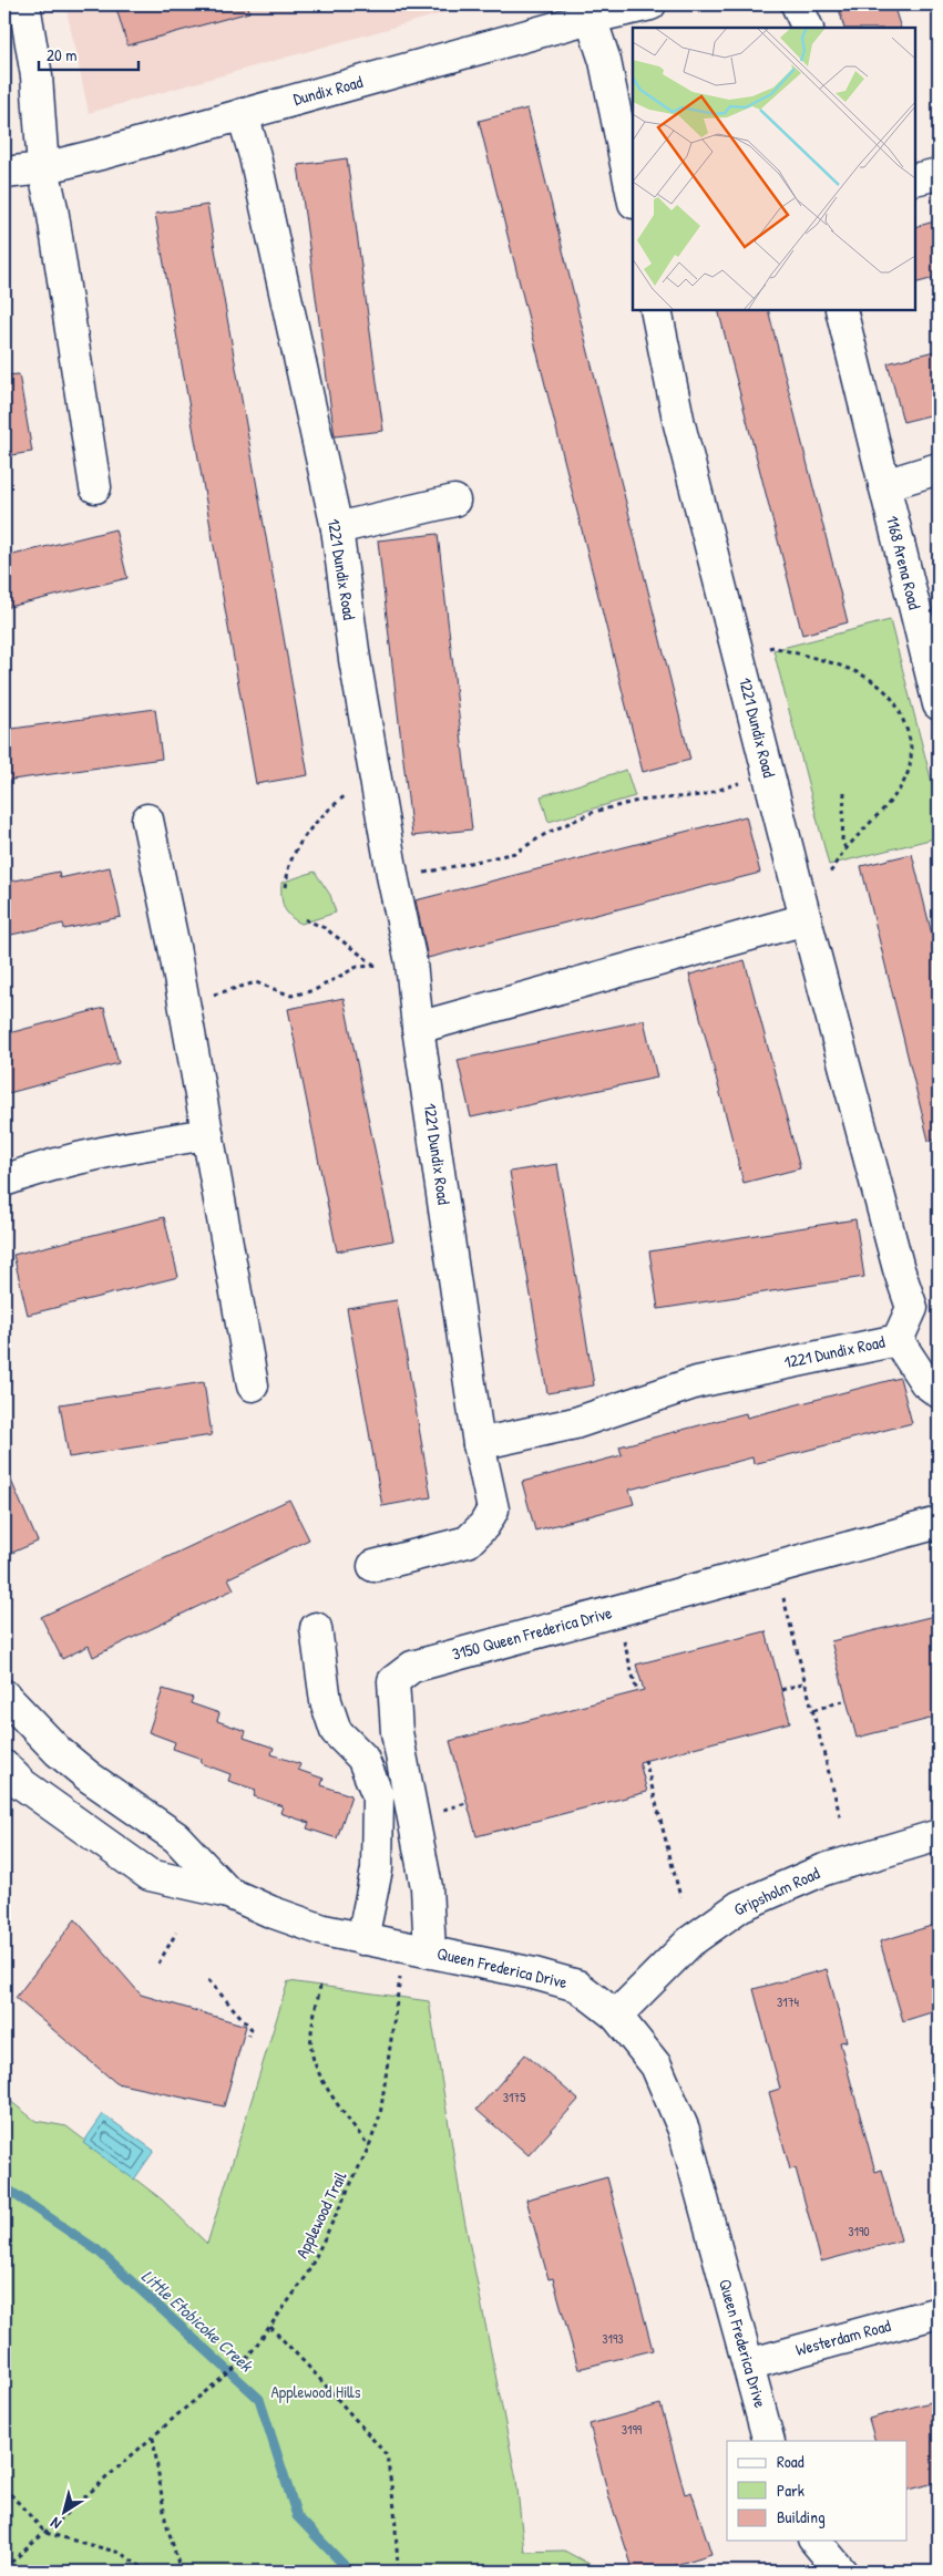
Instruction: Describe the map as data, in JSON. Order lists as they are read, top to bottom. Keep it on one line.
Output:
{"streets":{"street":["Dundix Road","1168 Arena Road","1221 Dundix Road","3150 Queen Frederica Drive","Gripsholm Road","Queen Frederica Drive","Westerdam Road"],"path":["Applewood Trail"]},"crossings":[["Dundix Road","1221 Dundix Road"],["3150 Queen Frederica Drive","Queen Frederica Drive"],["3150 Queen Frederica Drive","Applewood Trail"],["Gripsholm Road","Queen Frederica Drive"],["Queen Frederica Drive","Applewood Trail"],["Queen Frederica Drive","Westerdam Road"]],"water":["Little Etobicoke Creek"],"parks":["Applewood Hills"],"house_numbers":["3174","3175","3190","3193","3199"],"legend":["Road","Park","Building"],"scale_bar":"20 m","north":"bottom left"}
